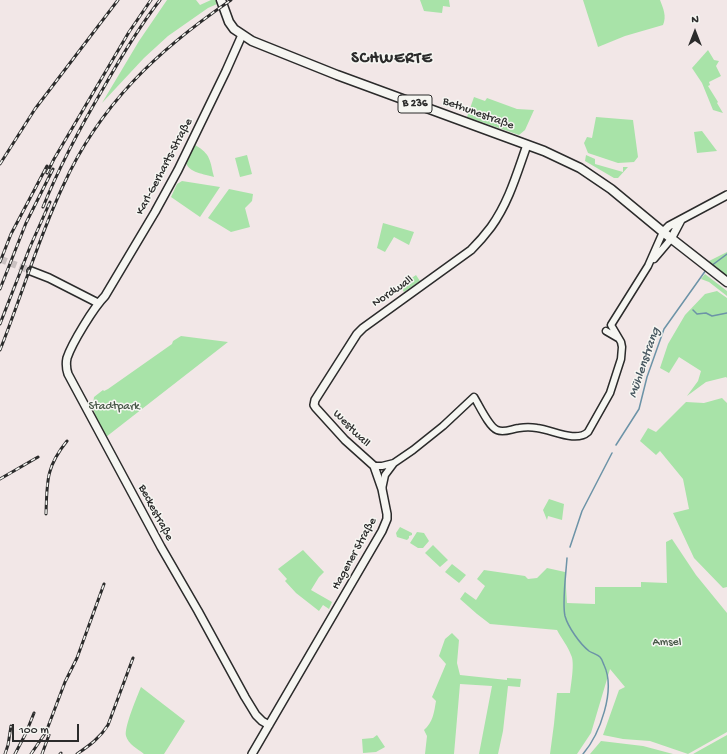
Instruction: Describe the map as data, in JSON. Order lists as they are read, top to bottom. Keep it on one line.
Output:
{"streets":{"main road":["B 236","Bethunestraße","Karl-Gerharts-Straße","Nordwall","Westwall","Beckestraße","Hagener Straße"]},"crossings":[["B 236","Bethunestraße"],["B 236","Karl-Gerharts-Straße"],["B 236","Nordwall"],["Bethunestraße","Karl-Gerharts-Straße"],["Bethunestraße","Nordwall"],["Karl-Gerharts-Straße","Beckestraße"],["Nordwall","Westwall"],["Westwall","Hagener Straße"],["Beckestraße","Hagener Straße"]],"districts":["SCHWERTE"],"water":["Mühlenstrang"],"parks":["Stadtpark","Amsel"],"scale_bar":"100 m","north":"top"}
